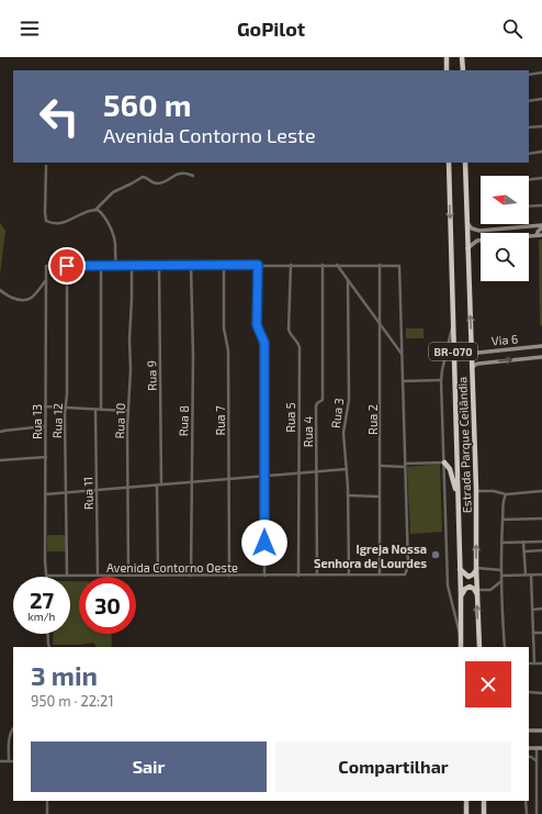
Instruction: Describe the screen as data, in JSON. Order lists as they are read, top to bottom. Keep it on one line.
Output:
{"streets":{"highway":["BR-070","Estrada Parque Ceilândia"],"main road":["Via 6"],"street":["Rua 9","Rua 3","Rua 5","Rua 2","Rua 12","Rua 10","Rua 8","Rua 7","Rua 13","Rua 4","Rua 11","Avenida Contorno Oeste"]},"crossings":[["Via 6","Estrada Parque Ceilândia"],["Rua 9","Avenida Contorno Oeste"],["Rua 3","Avenida Contorno Oeste"],["Rua 5","Avenida Contorno Oeste"],["Rua 2","Avenida Contorno Oeste"],["Rua 12","Rua 13"],["Rua 12","Avenida Contorno Oeste"],["Rua 10","Avenida Contorno Oeste"],["Rua 8","Avenida Contorno Oeste"],["Rua 7","Avenida Contorno Oeste"],["Rua 13","Avenida Contorno Oeste"],["Rua 4","Avenida Contorno Oeste"],["Rua 11","Avenida Contorno Oeste"]],"places":["Igreja Nossa Senhora de Lourdes"],"north":"left","page":{"header":"GoPilot","turn":["560 m","Avenida Contorno Leste"],"speed":"27 km/h","limit":"30","heading":["3 min","950 m · 22:21"],"buttons":["Sair","Compartilhar"]}}
